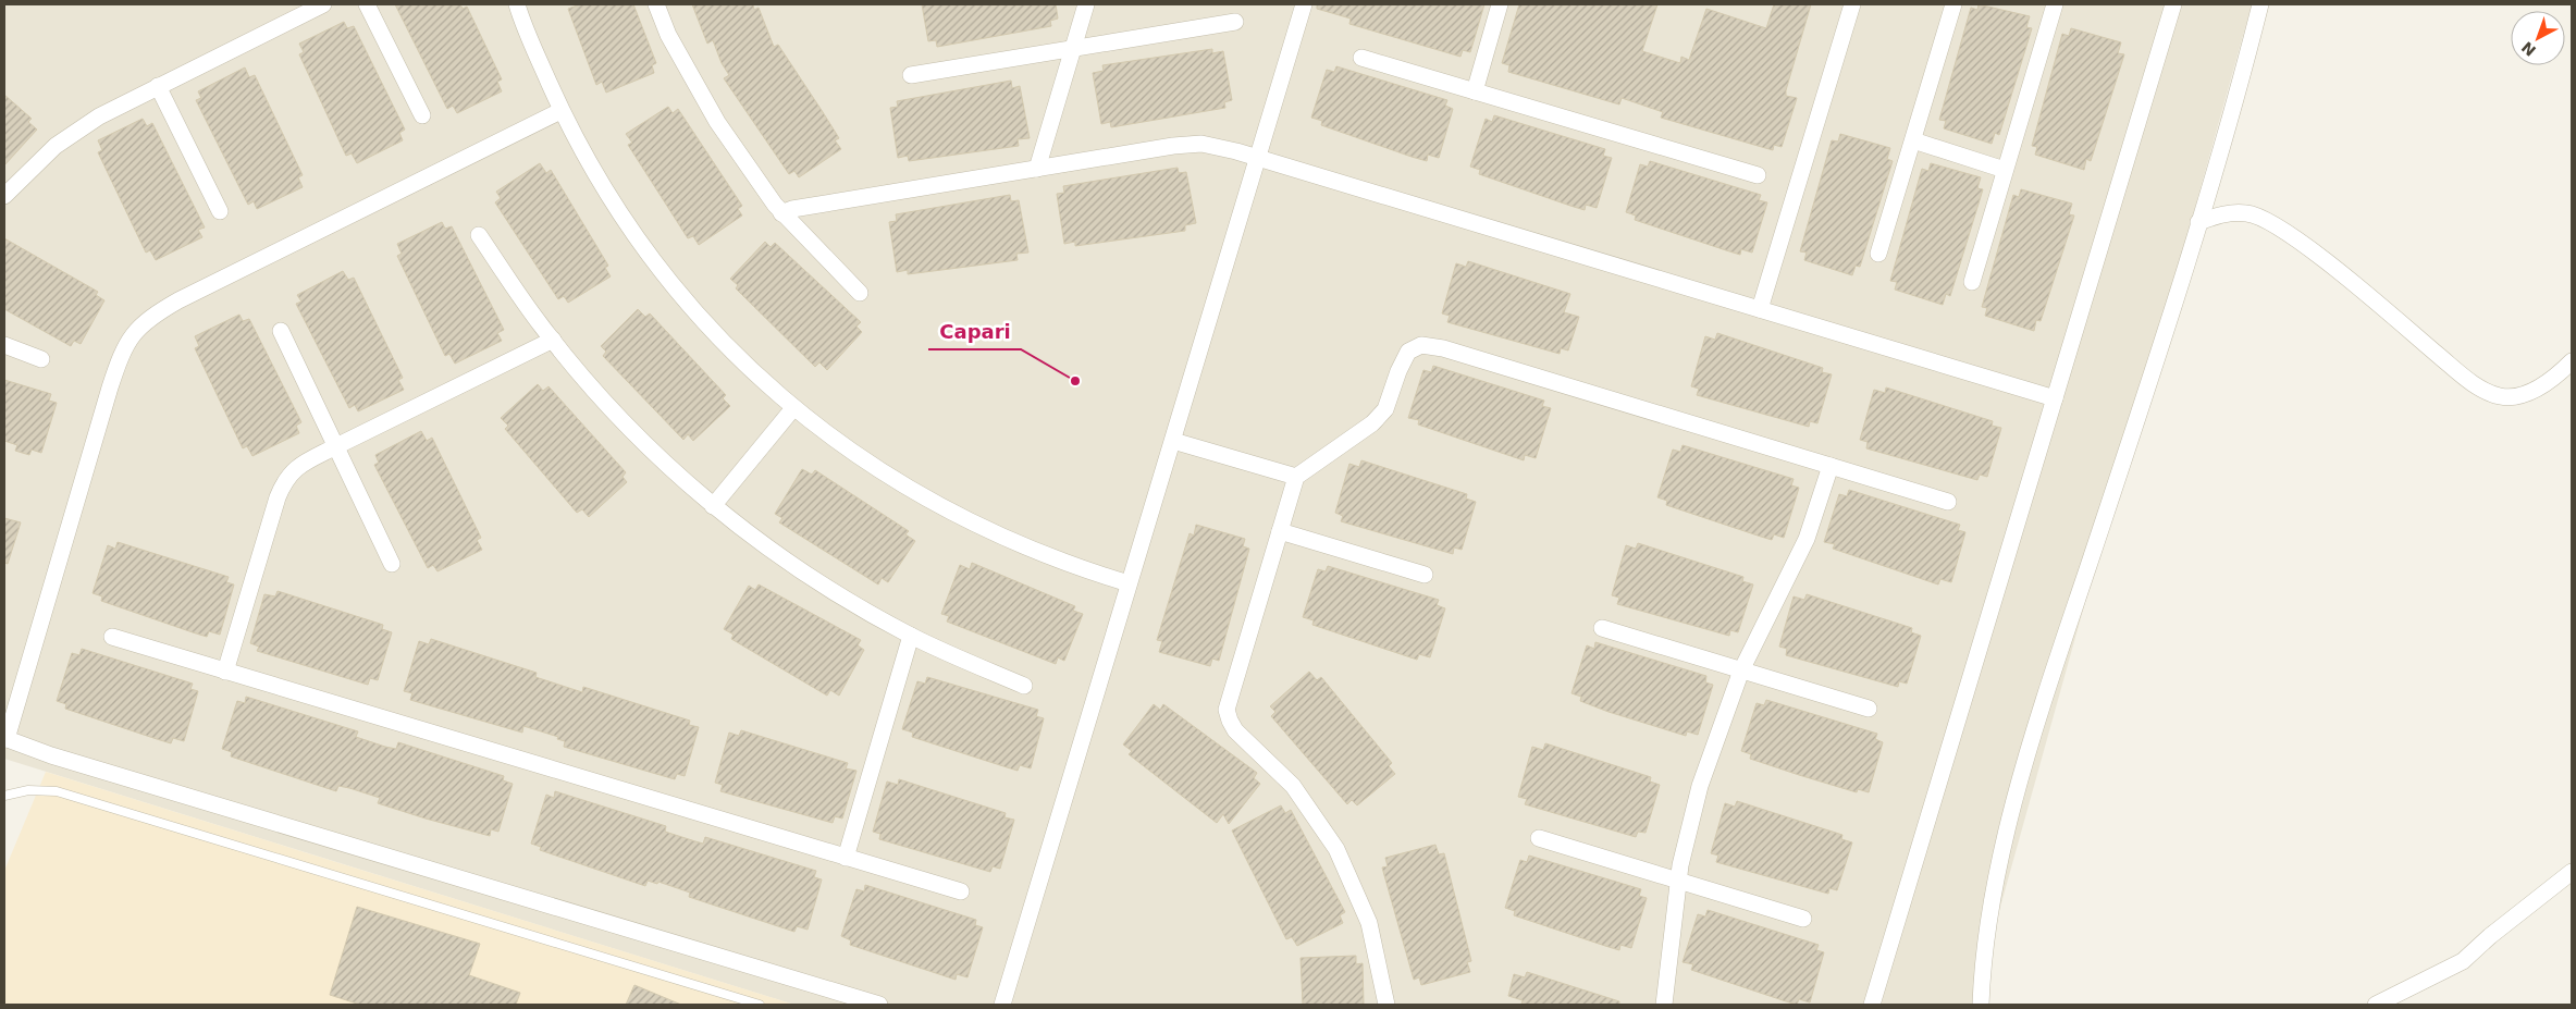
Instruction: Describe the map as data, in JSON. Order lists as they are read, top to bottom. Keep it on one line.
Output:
{"places":["Capari"],"north":"bottom left"}
